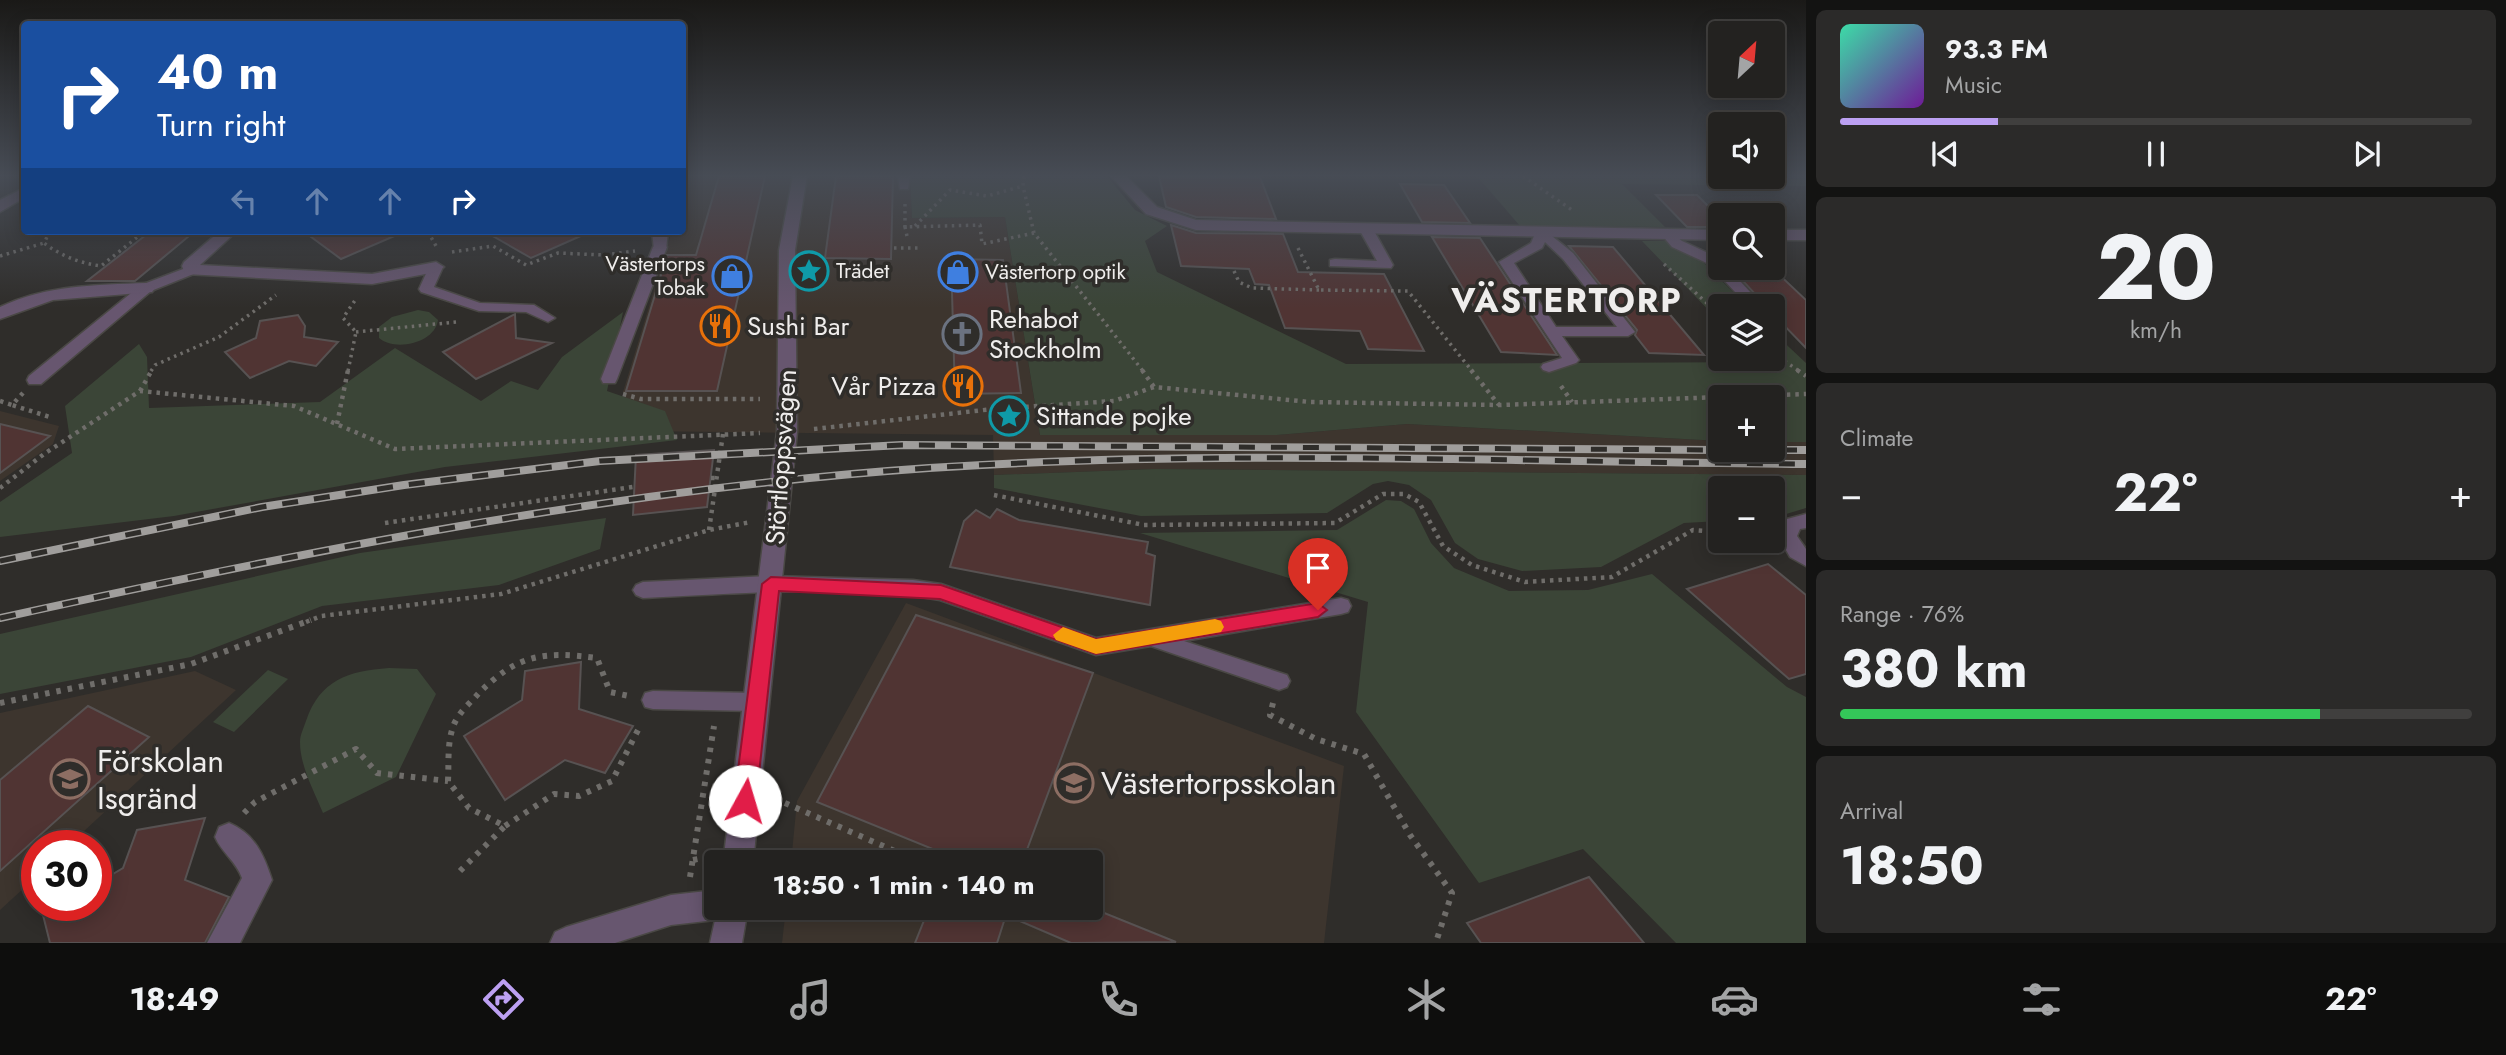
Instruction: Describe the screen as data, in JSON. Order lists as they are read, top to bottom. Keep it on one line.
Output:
{"streets":{"street":["Störtloppsvägen"]},"districts":["VÄSTERTORP"],"places":{"place":["Trädet","Sittande pojke"],"shop":["Västertorp optik","Västertorps Tobak"],"restaurant":["Sushi Bar","Vår Pizza"],"church":["Rehabot Stockholm"],"school or university":["Förskolan Isgränd","Västertorpsskolan"]},"north":"top right","page":{"map_buttons":["+","−"],"turn":["40 m","Turn right"],"song":["93.3 FM","Music"],"tile":[["20","km/h"],"Climate",["Range · 76%","380 km"],["Arrival","18:50"]],"heat":["−","22°","+"],"limit":"30","trip":"18:50 · 1 min · 140 m","tabs":["18:49","22°"]}}
